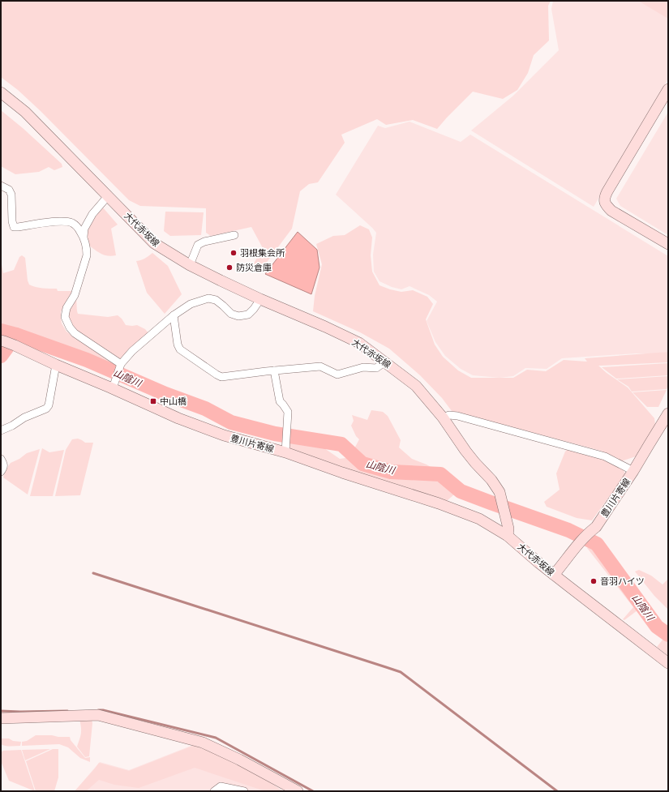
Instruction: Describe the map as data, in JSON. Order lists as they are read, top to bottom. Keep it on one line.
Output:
{"streets":{"main road":["大代赤坂線","豊川片寄線"]},"crossings":[["大代赤坂線","豊川片寄線"]],"water":["山陰川"],"places":{"other":["羽根集会所","防災倉庫","音羽ハイツ"],"transit":["中山橋"]}}
